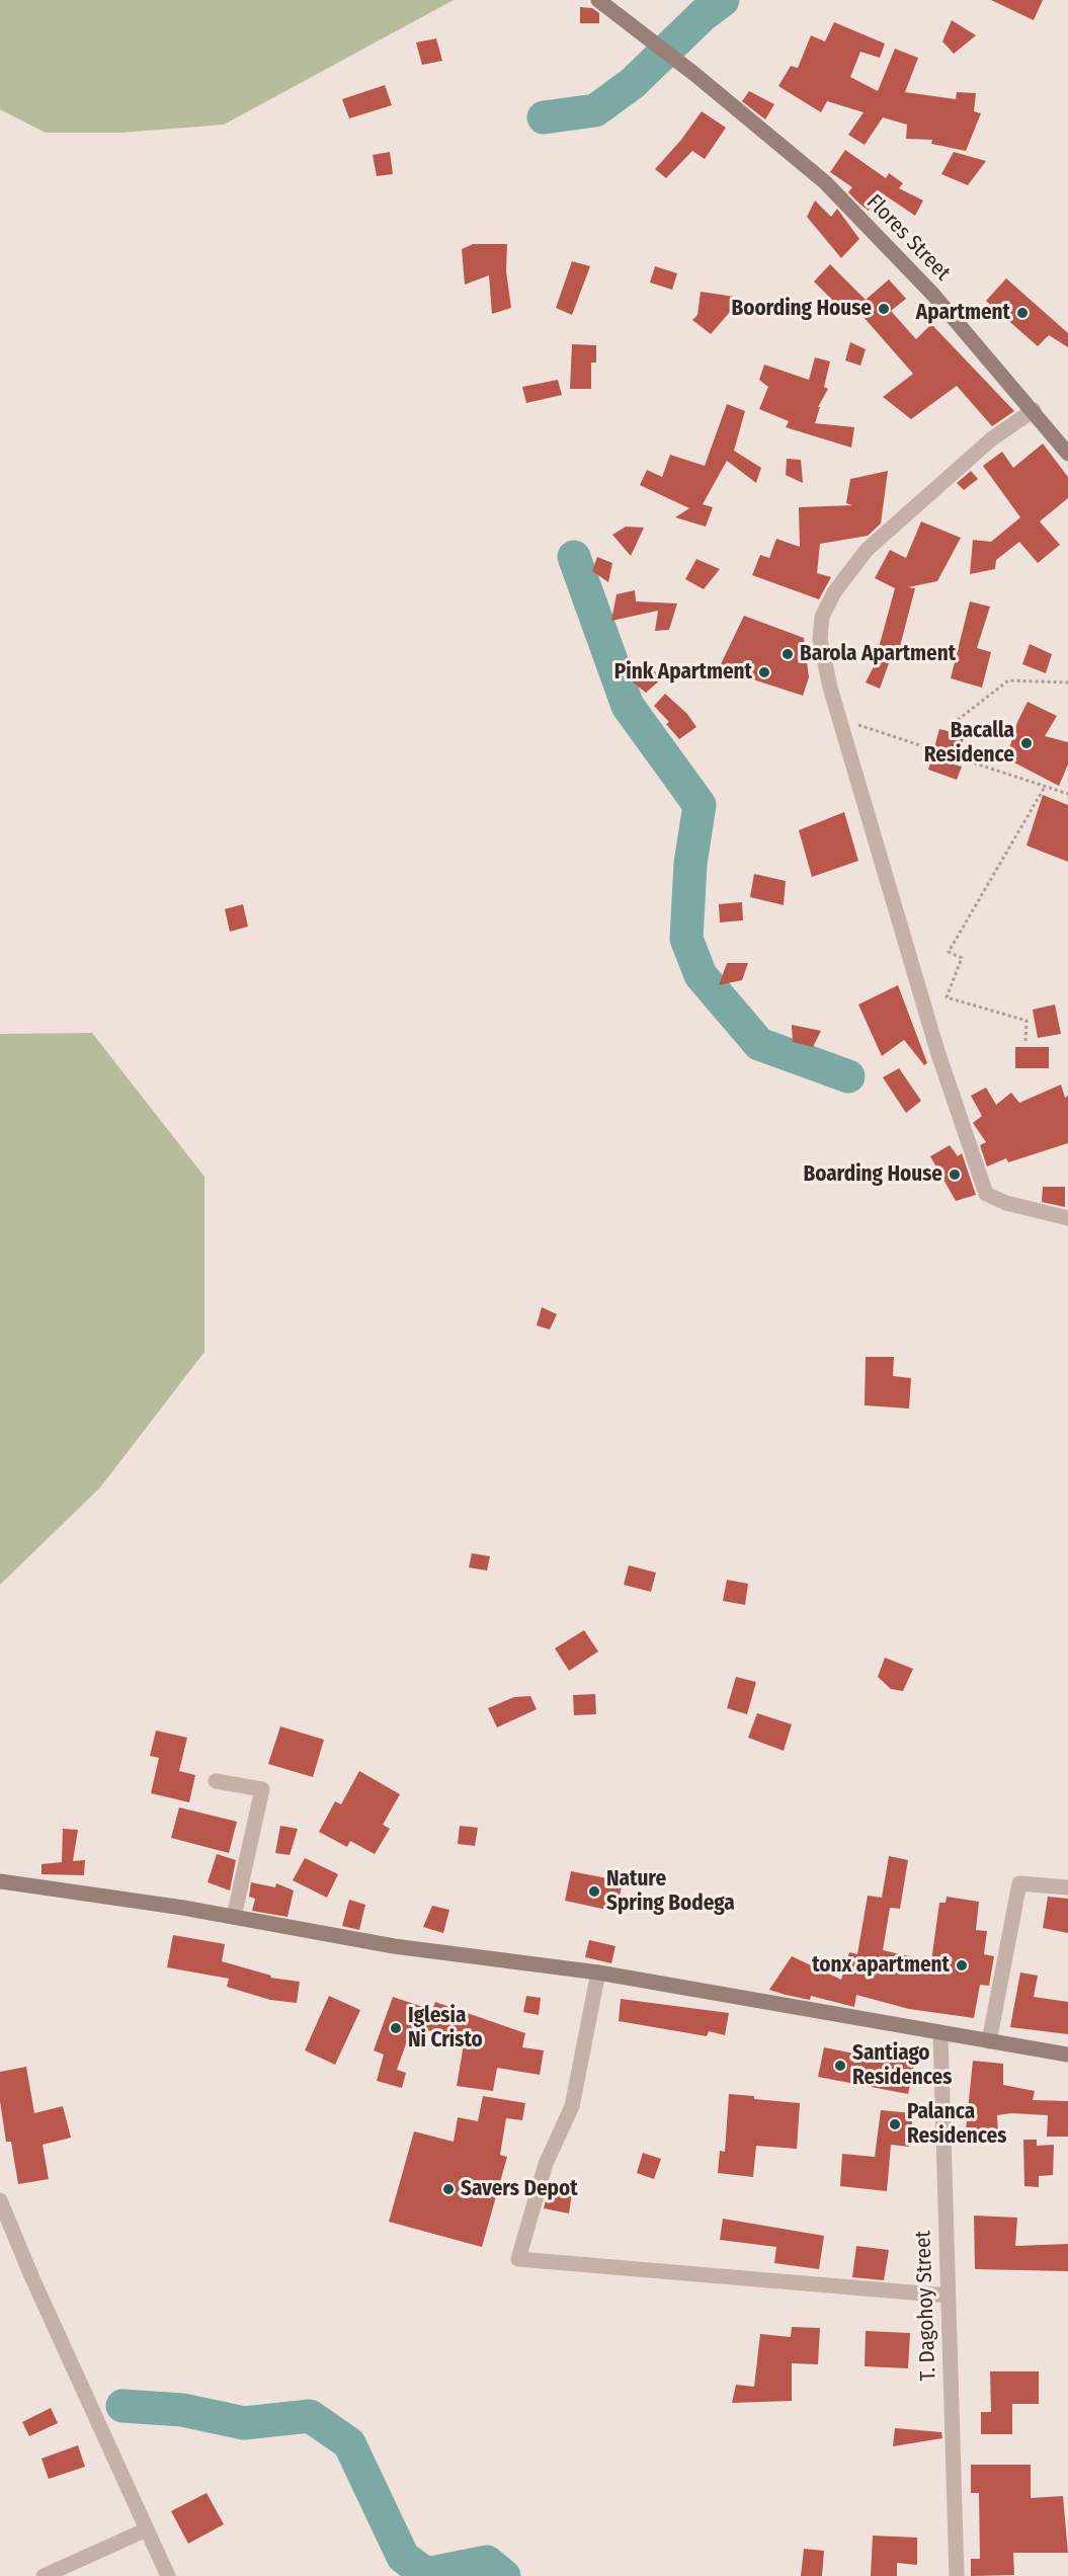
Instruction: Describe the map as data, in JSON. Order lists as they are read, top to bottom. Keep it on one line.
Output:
{"streets":{"street":["Flores Street","T. Dagohoy Street"]},"places":["Boording House","Apartment","Barola Apartment","Pink Apartment","Bacalla Residence","Boarding House","Nature Spring Bodega","tonx apartment","Iglesia Ni Cristo","Santiago Residences","Palanca Residences","Savers Depot"]}
